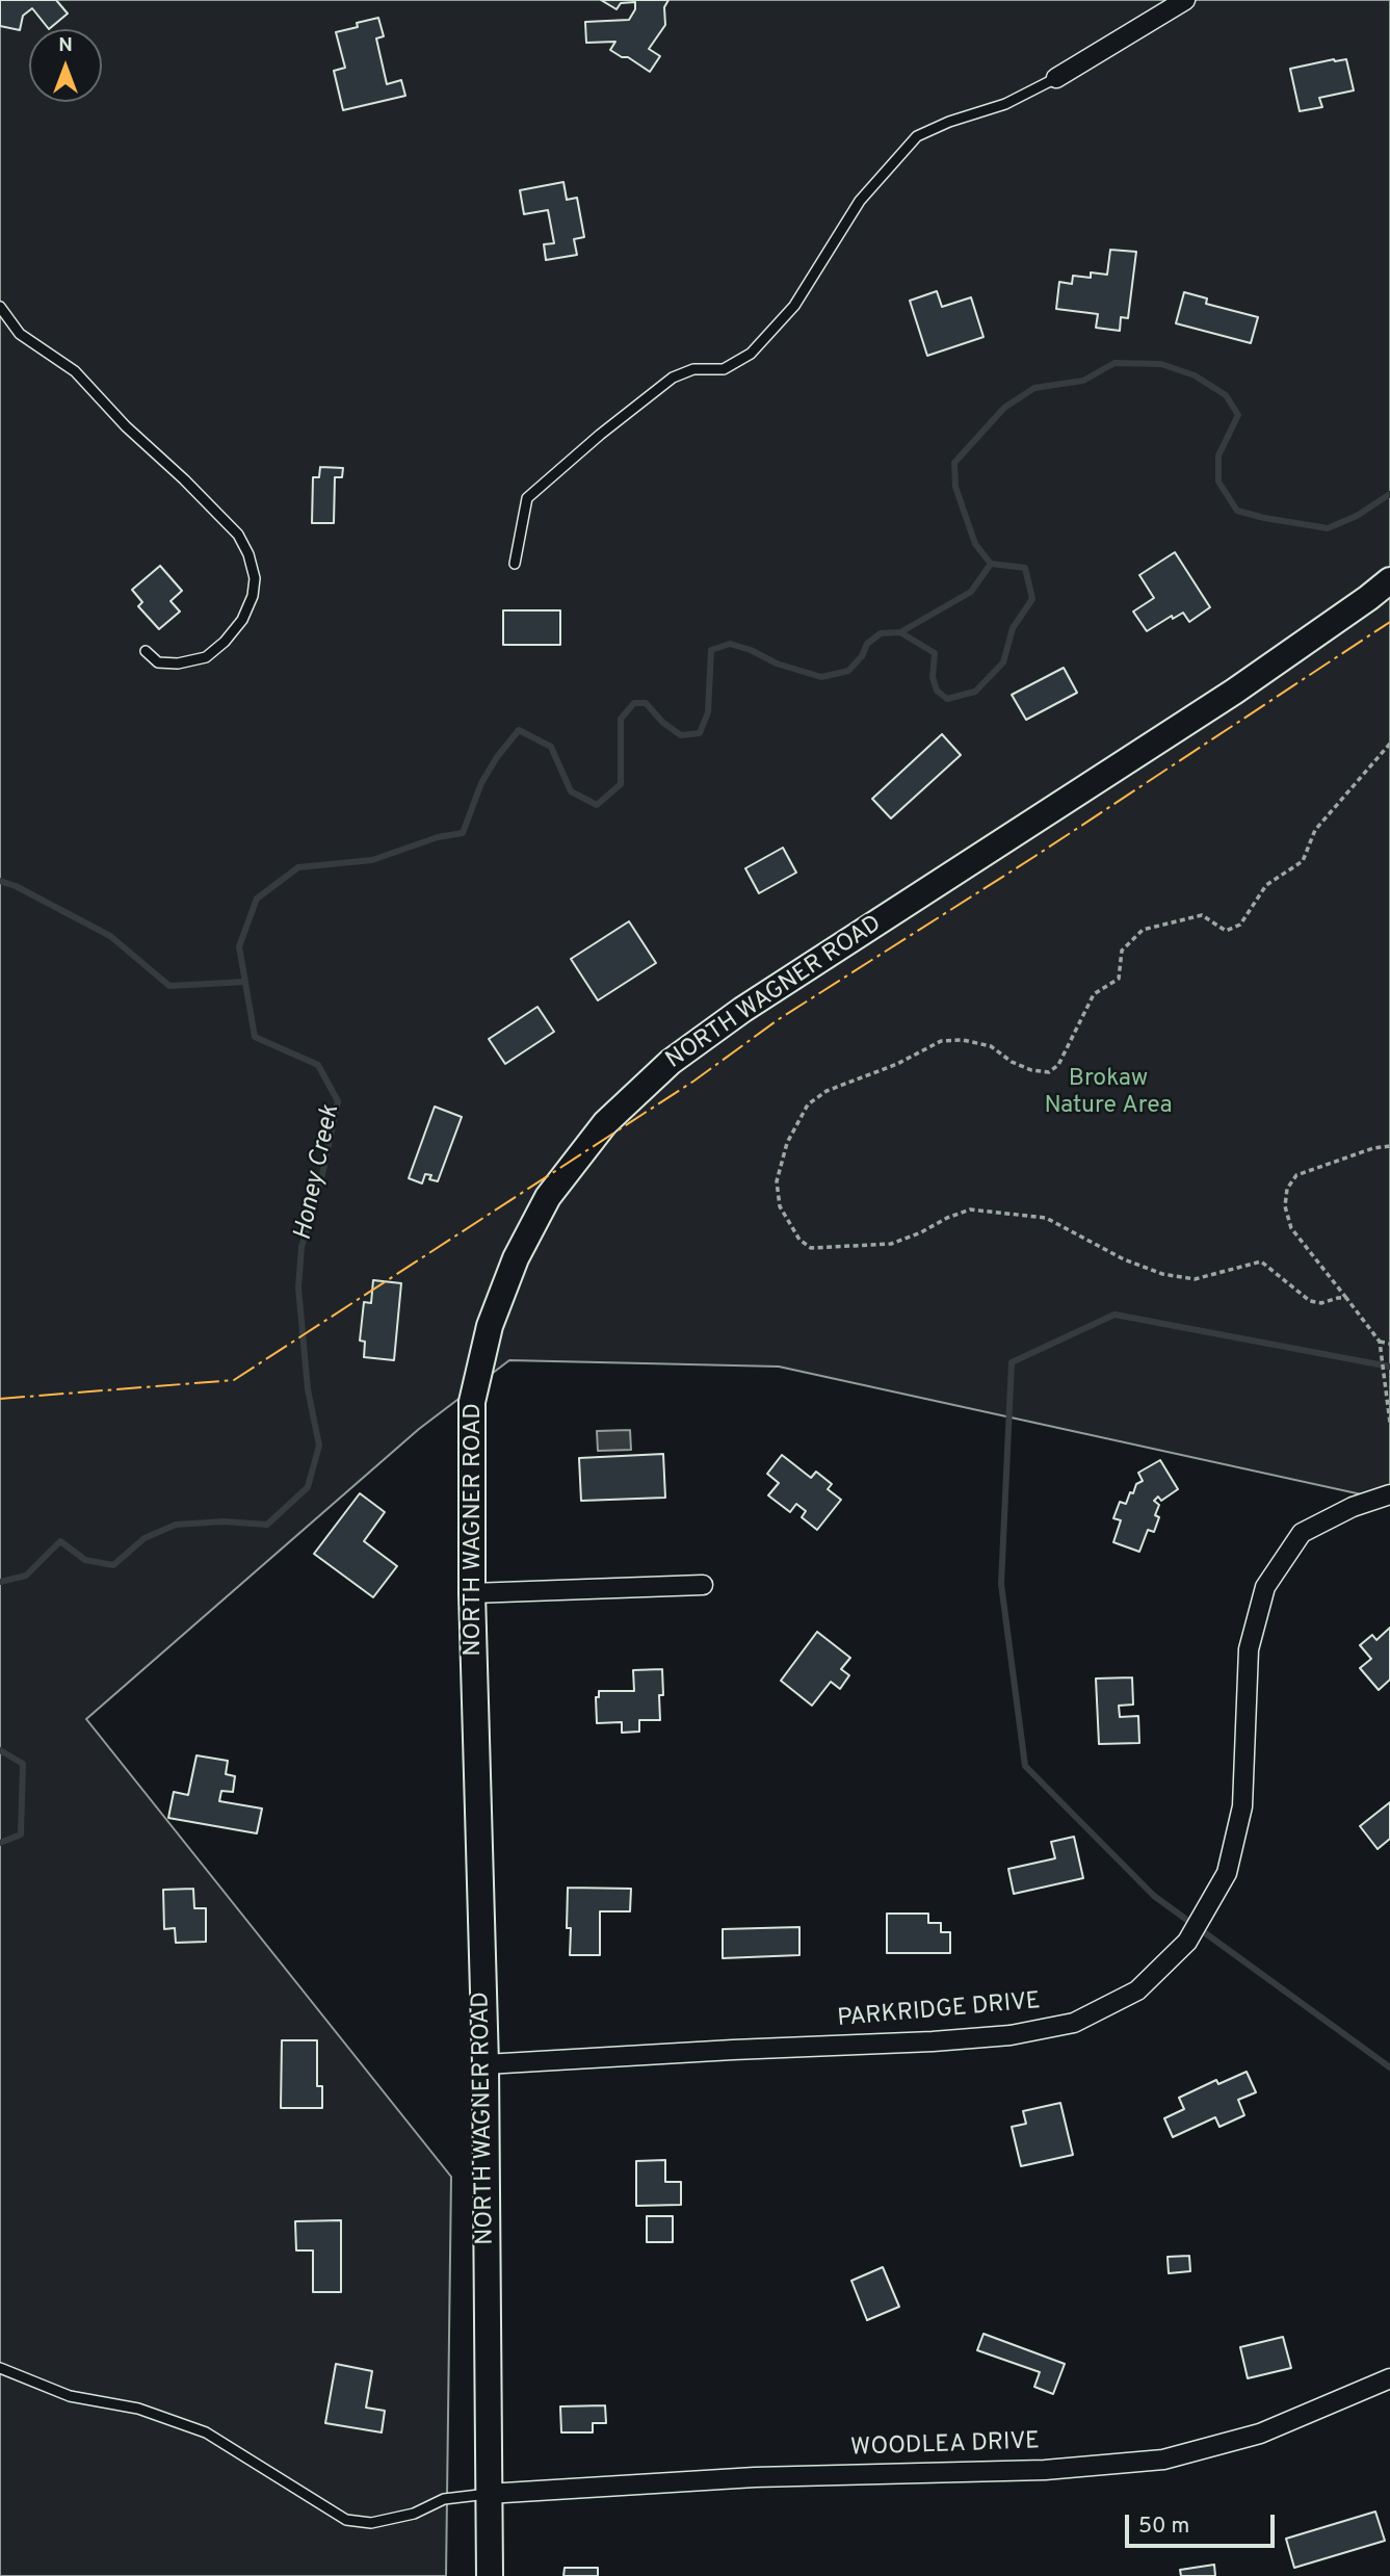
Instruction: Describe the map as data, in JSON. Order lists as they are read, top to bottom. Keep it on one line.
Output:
{"streets":{"street":["NORTH WAGNER ROAD","PARKRIDGE DRIVE","WOODLEA DRIVE"]},"crossings":[["NORTH WAGNER ROAD","PARKRIDGE DRIVE"],["NORTH WAGNER ROAD","WOODLEA DRIVE"]],"water":["Honey Creek"],"parks":["Brokaw Nature Area"],"scale_bar":"50 m","north":"top"}
